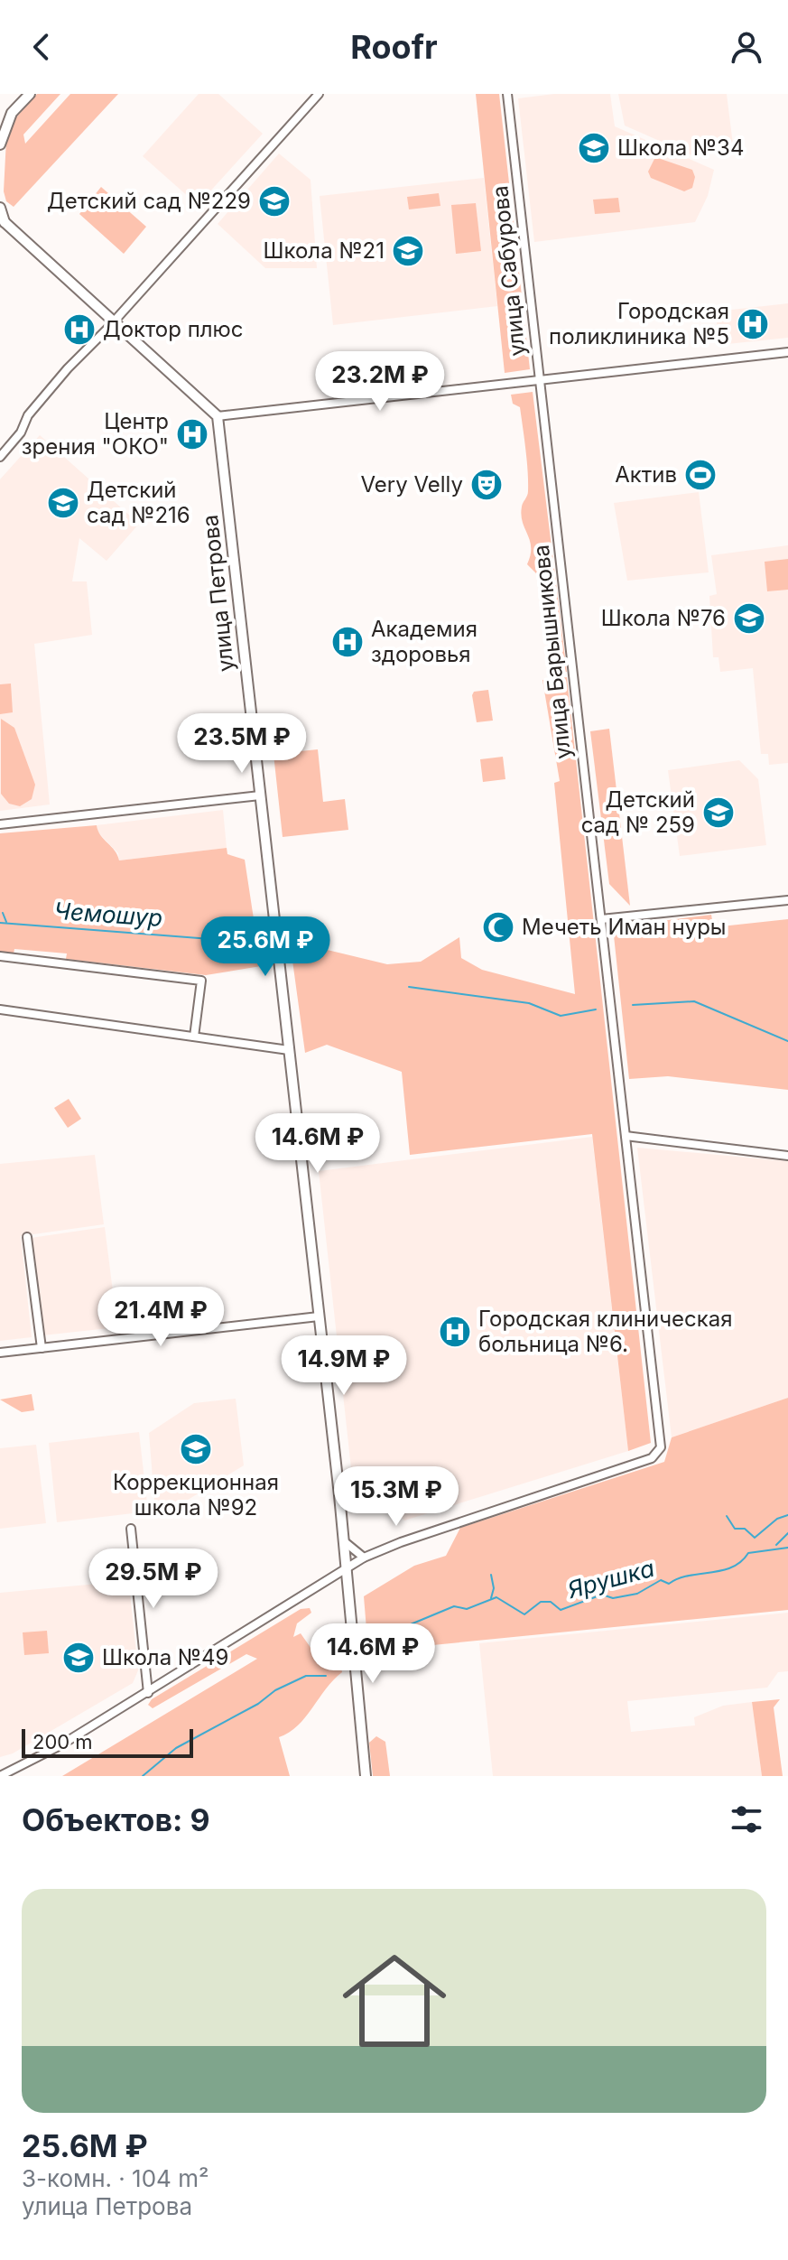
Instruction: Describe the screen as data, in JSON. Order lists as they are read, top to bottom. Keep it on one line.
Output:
{"streets":{"main road":["улица Петрова"],"street":["улица Сабурова","улица Барышникова"]},"crossings":[["улица Сабурова","улица Петрова"],["улица Сабурова","улица Барышникова"]],"water":["Чемошур","Ярушка"],"places":{"school or university":["Школа №34","Детский сад №229","Школа №21","Детский сад №216","Школа №76","Детский сад № 259","Коррекционная школа №92","Школа №49"],"hospital":["Городская поликлиника №5","Доктор плюс","Центр зрения \"ОКО\"","Академия здоровья","Городская клиническая больница №6."],"sports":["Актив"],"theatre":["Very Velly"],"mosque":["Мечеть Иман нуры"]},"scale_bar":"200 m","page":{"header":"Roofr","price":["23.2M ₽","23.5M ₽","25.6M ₽","14.6M ₽","21.4M ₽","14.9M ₽","15.3M ₽","29.5M ₽","14.6M ₽"],"scale":"200 m","heading":"Объектов: 9","list":[{"name":"25.6M ₽","note":"3-комн. · 104 m² · улица Петрова"}]}}
